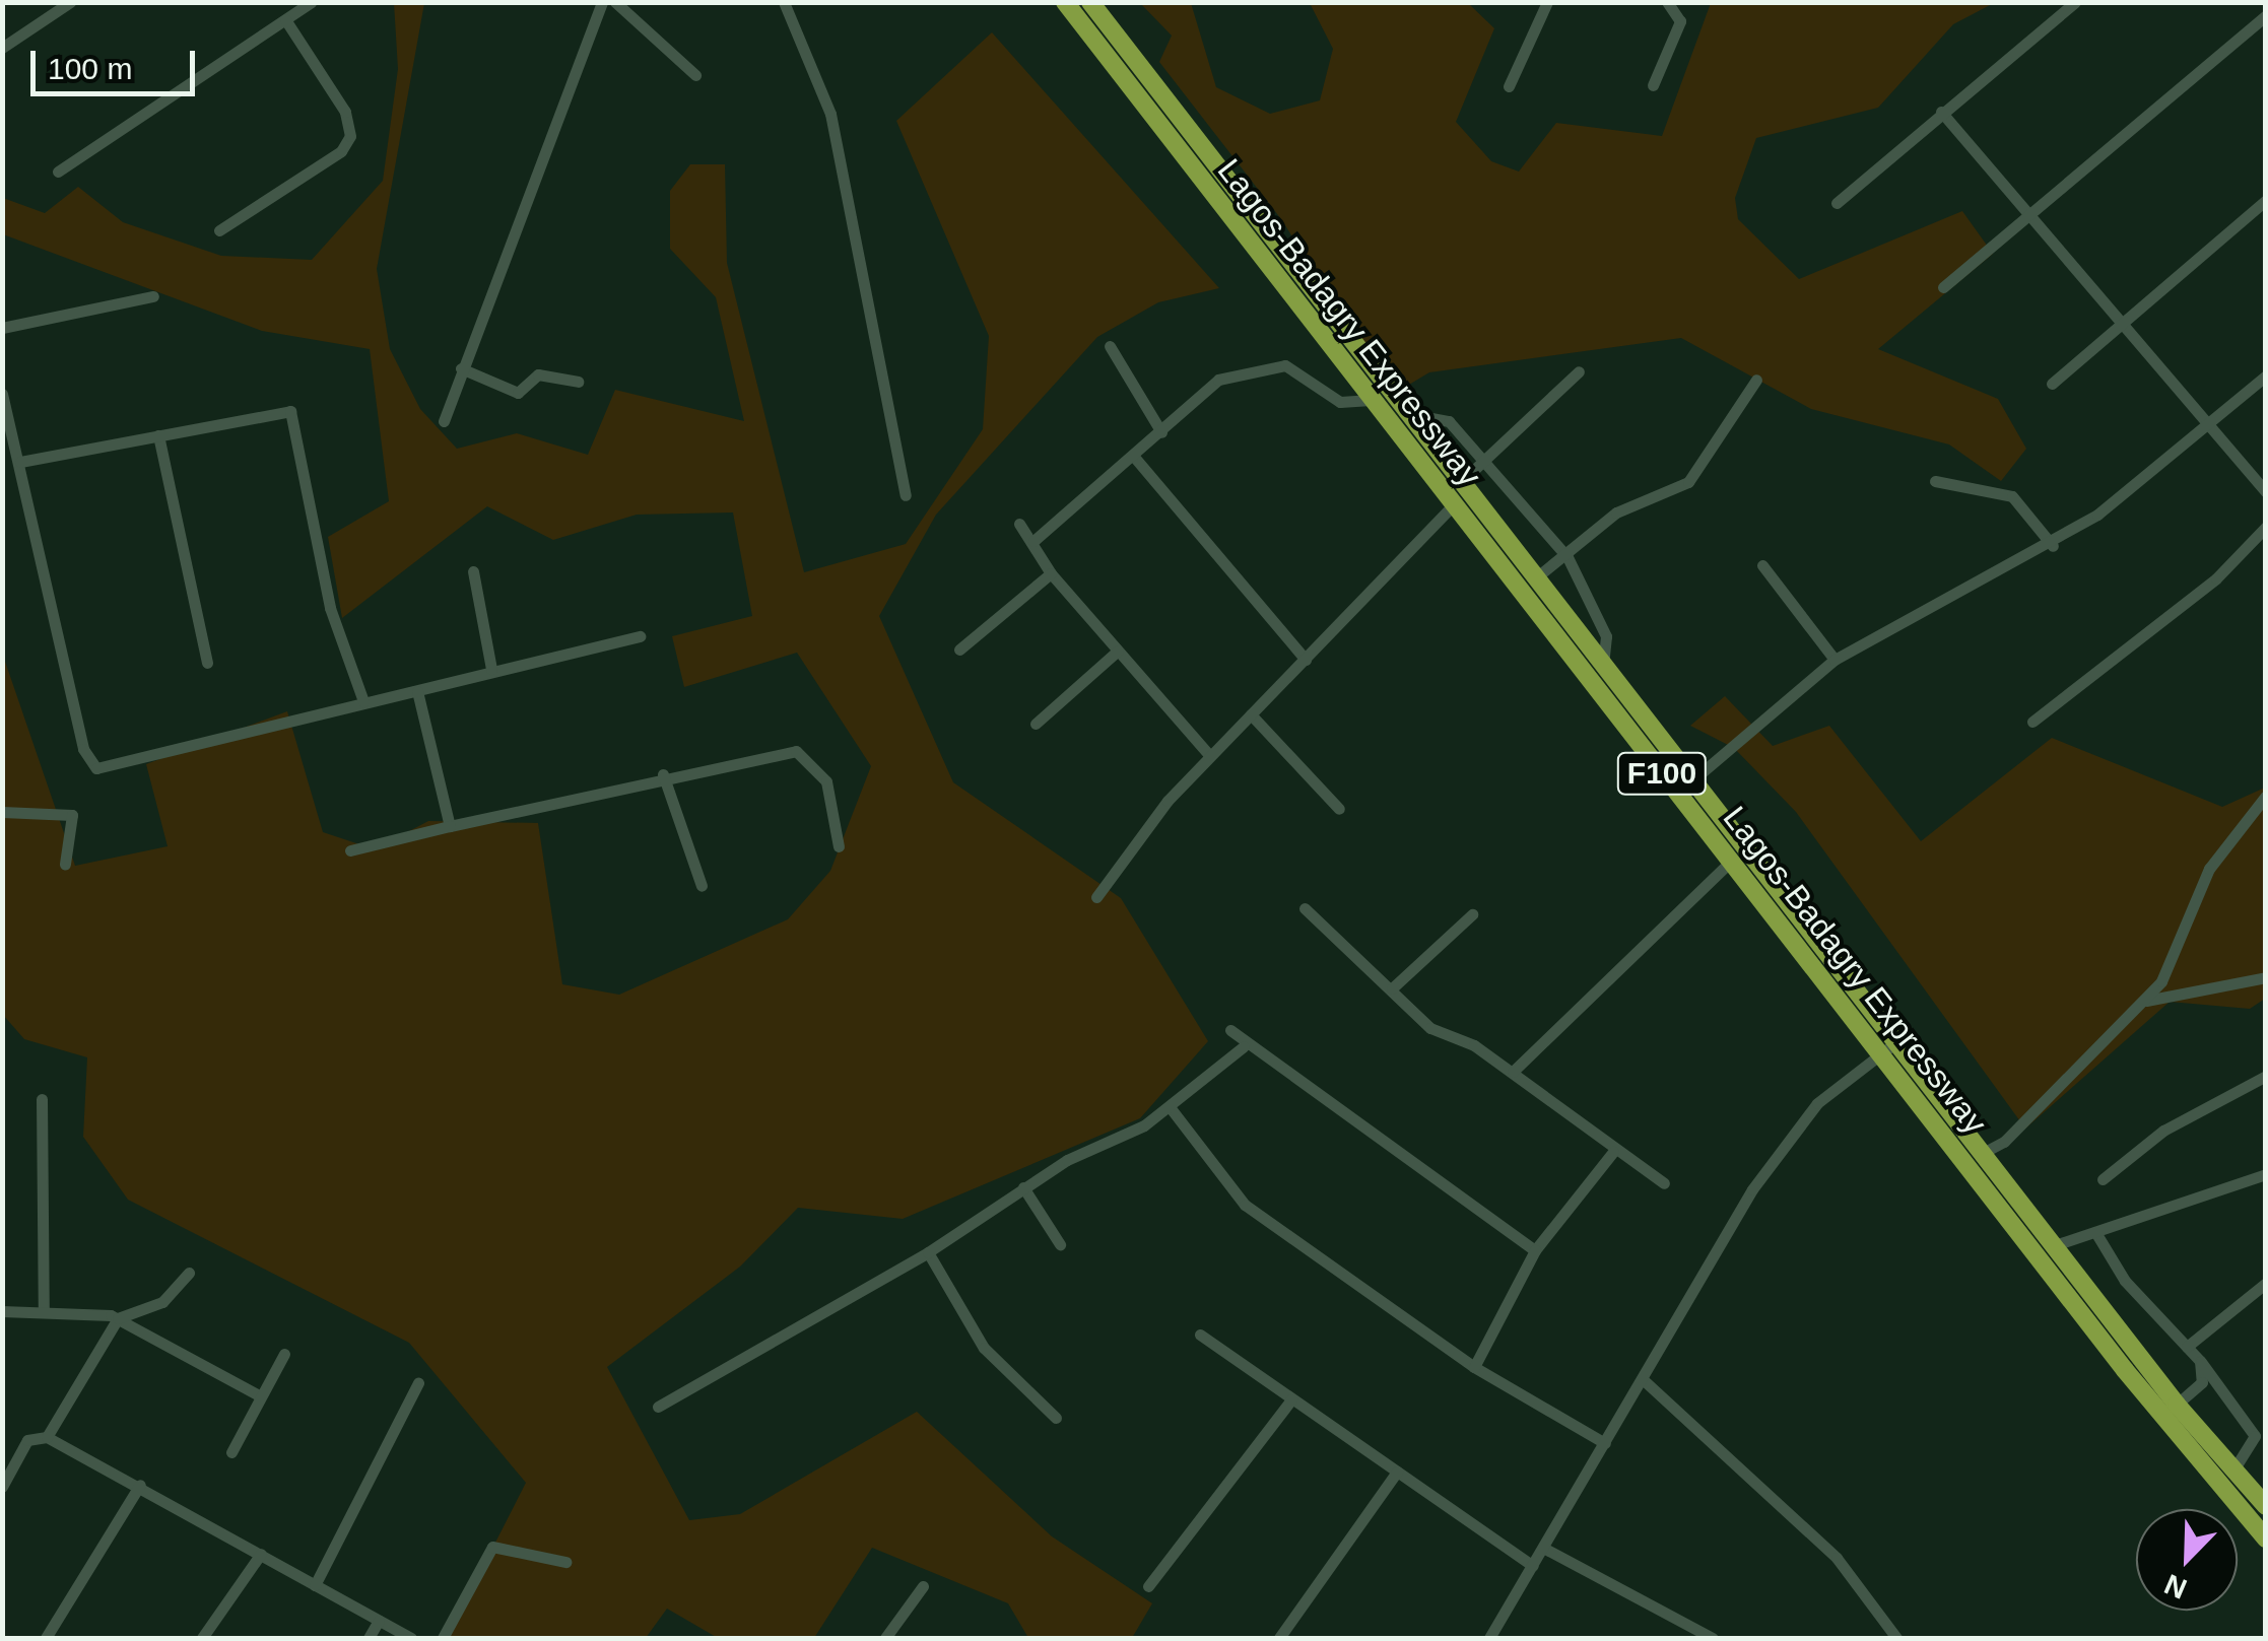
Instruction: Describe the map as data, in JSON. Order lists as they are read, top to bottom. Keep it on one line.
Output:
{"streets":{"highway":["Lagos-Badagry Expressway","F100"]},"scale_bar":"100 m","north":"bottom left"}
